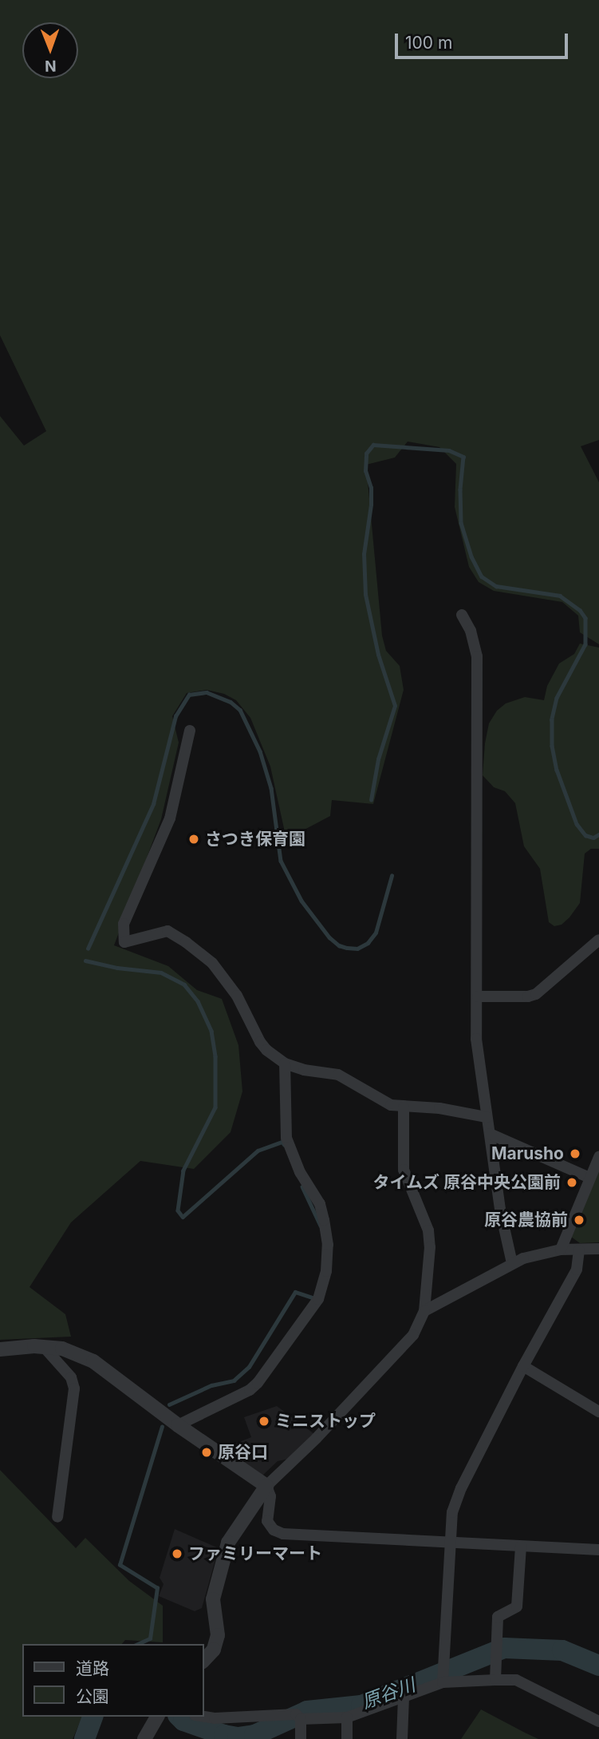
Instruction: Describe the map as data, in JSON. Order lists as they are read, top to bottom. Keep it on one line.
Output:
{"water":["原谷川"],"places":["さつき保育園","Marusho","タイムズ 原谷中央公園前","原谷農協前","ミニストップ","原谷口","ファミリーマート"],"legend":["道路","公園"],"scale_bar":"100 m","north":"bottom"}
